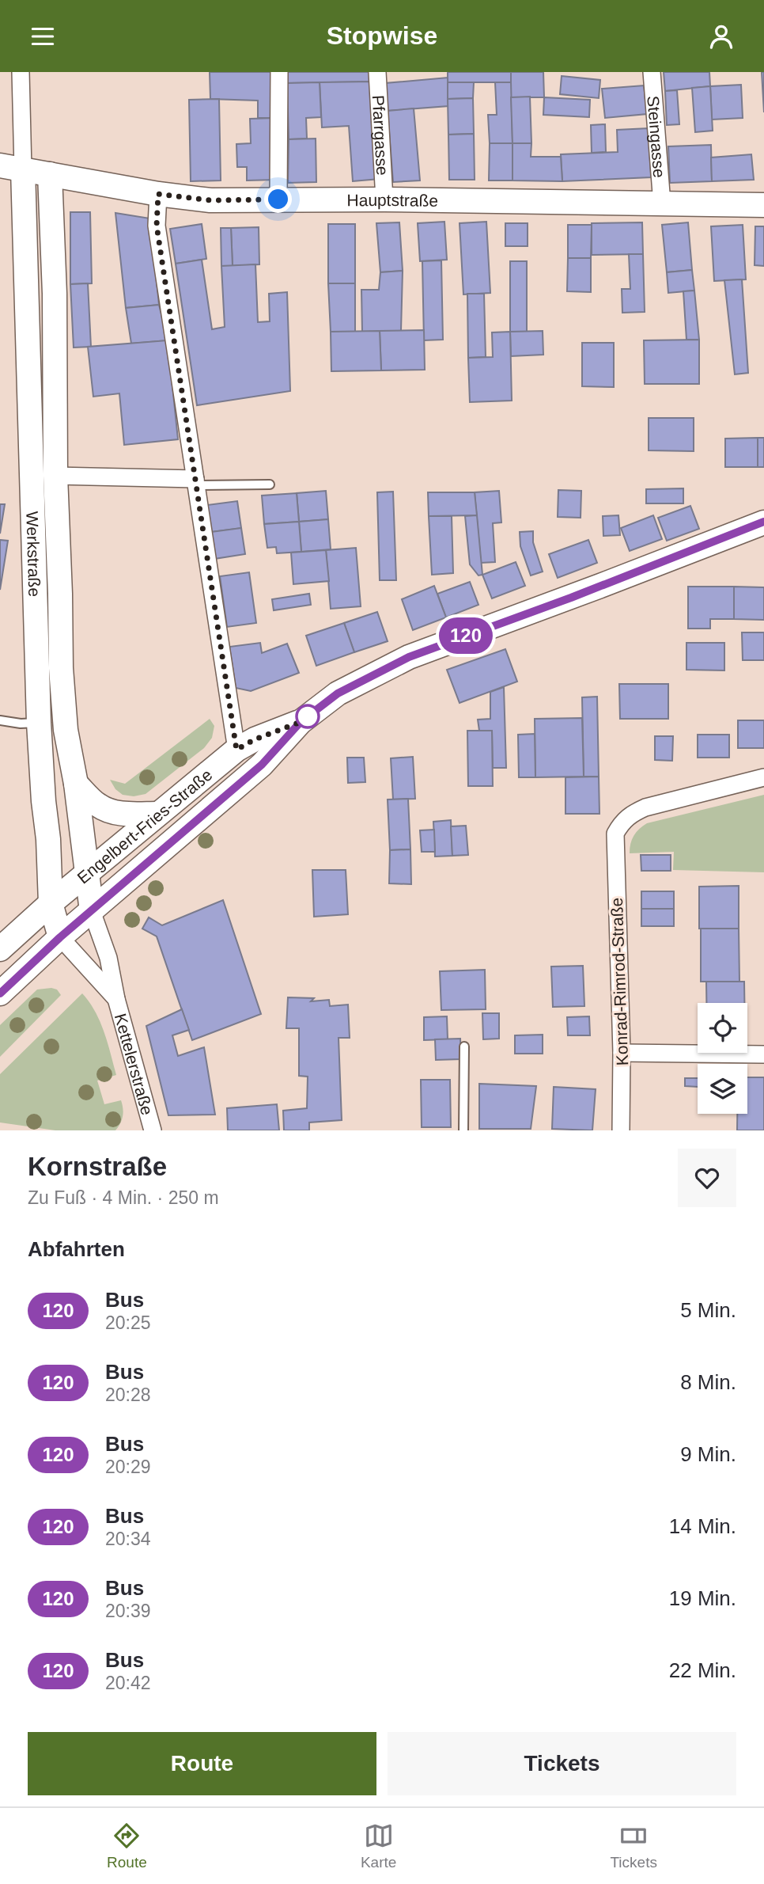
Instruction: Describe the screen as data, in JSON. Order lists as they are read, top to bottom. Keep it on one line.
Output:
{"streets":{"main road":["Hauptstraße","Werkstraße","Engelbert-Fries-Straße"],"street":["Pfarrgasse","Steingasse","Konrad-Rimrod-Straße","Kettelerstraße"]},"crossings":[["Pfarrgasse","Hauptstraße"],["Steingasse","Hauptstraße"],["Hauptstraße","Werkstraße"],["Werkstraße","Engelbert-Fries-Straße"],["Werkstraße","Kettelerstraße"],["Engelbert-Fries-Straße","Kettelerstraße"]],"lines":["bus line 120"],"page":{"header":"Stopwise","on_map":"120","heading":[["Kornstraße","Zu Fuß · 4 Min. · 250 m"],"Abfahrten"],"list":[{"mark":"120","name":"Bus","note":"20:25","value":"5 Min."},{"mark":"120","name":"Bus","note":"20:28","value":"8 Min."},{"mark":"120","name":"Bus","note":"20:29","value":"9 Min."},{"mark":"120","name":"Bus","note":"20:34","value":"14 Min."},{"mark":"120","name":"Bus","note":"20:39","value":"19 Min."},{"mark":"120","name":"Bus","note":"20:42","value":"22 Min."}],"buttons":["Route","Tickets"],"tabs":["Route","Karte","Tickets"]}}
